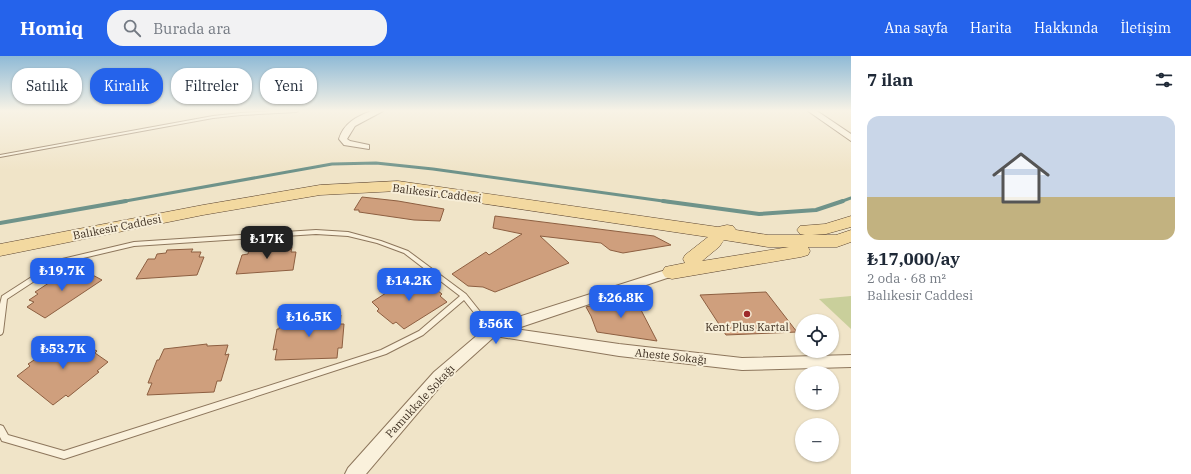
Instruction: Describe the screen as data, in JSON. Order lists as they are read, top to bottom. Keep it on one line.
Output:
{"streets":{"main road":["Balıkesir Caddesi"],"street":["Aheste Sokağı","Pamukkale Sokağı"]},"crossings":[["Aheste Sokağı","Pamukkale Sokağı"]],"places":["Kent Plus Kartal"],"page":{"header":"Homiq","search":"Burada ara","nav":["Ana sayfa","Harita","Hakkında","İletişim"],"heading":"7 ilan","chip":["Satılık","Kiralık","Filtreler","Yeni"],"list":[{"name":"₺17,000/ay","note":"2 oda · 68 m² · Balıkesir Caddesi"}],"price":["₺17K","₺19.7K","₺14.2K","₺26.8K","₺16.5K","₺56K","₺53.7K"],"map_buttons":["+","−"]}}
